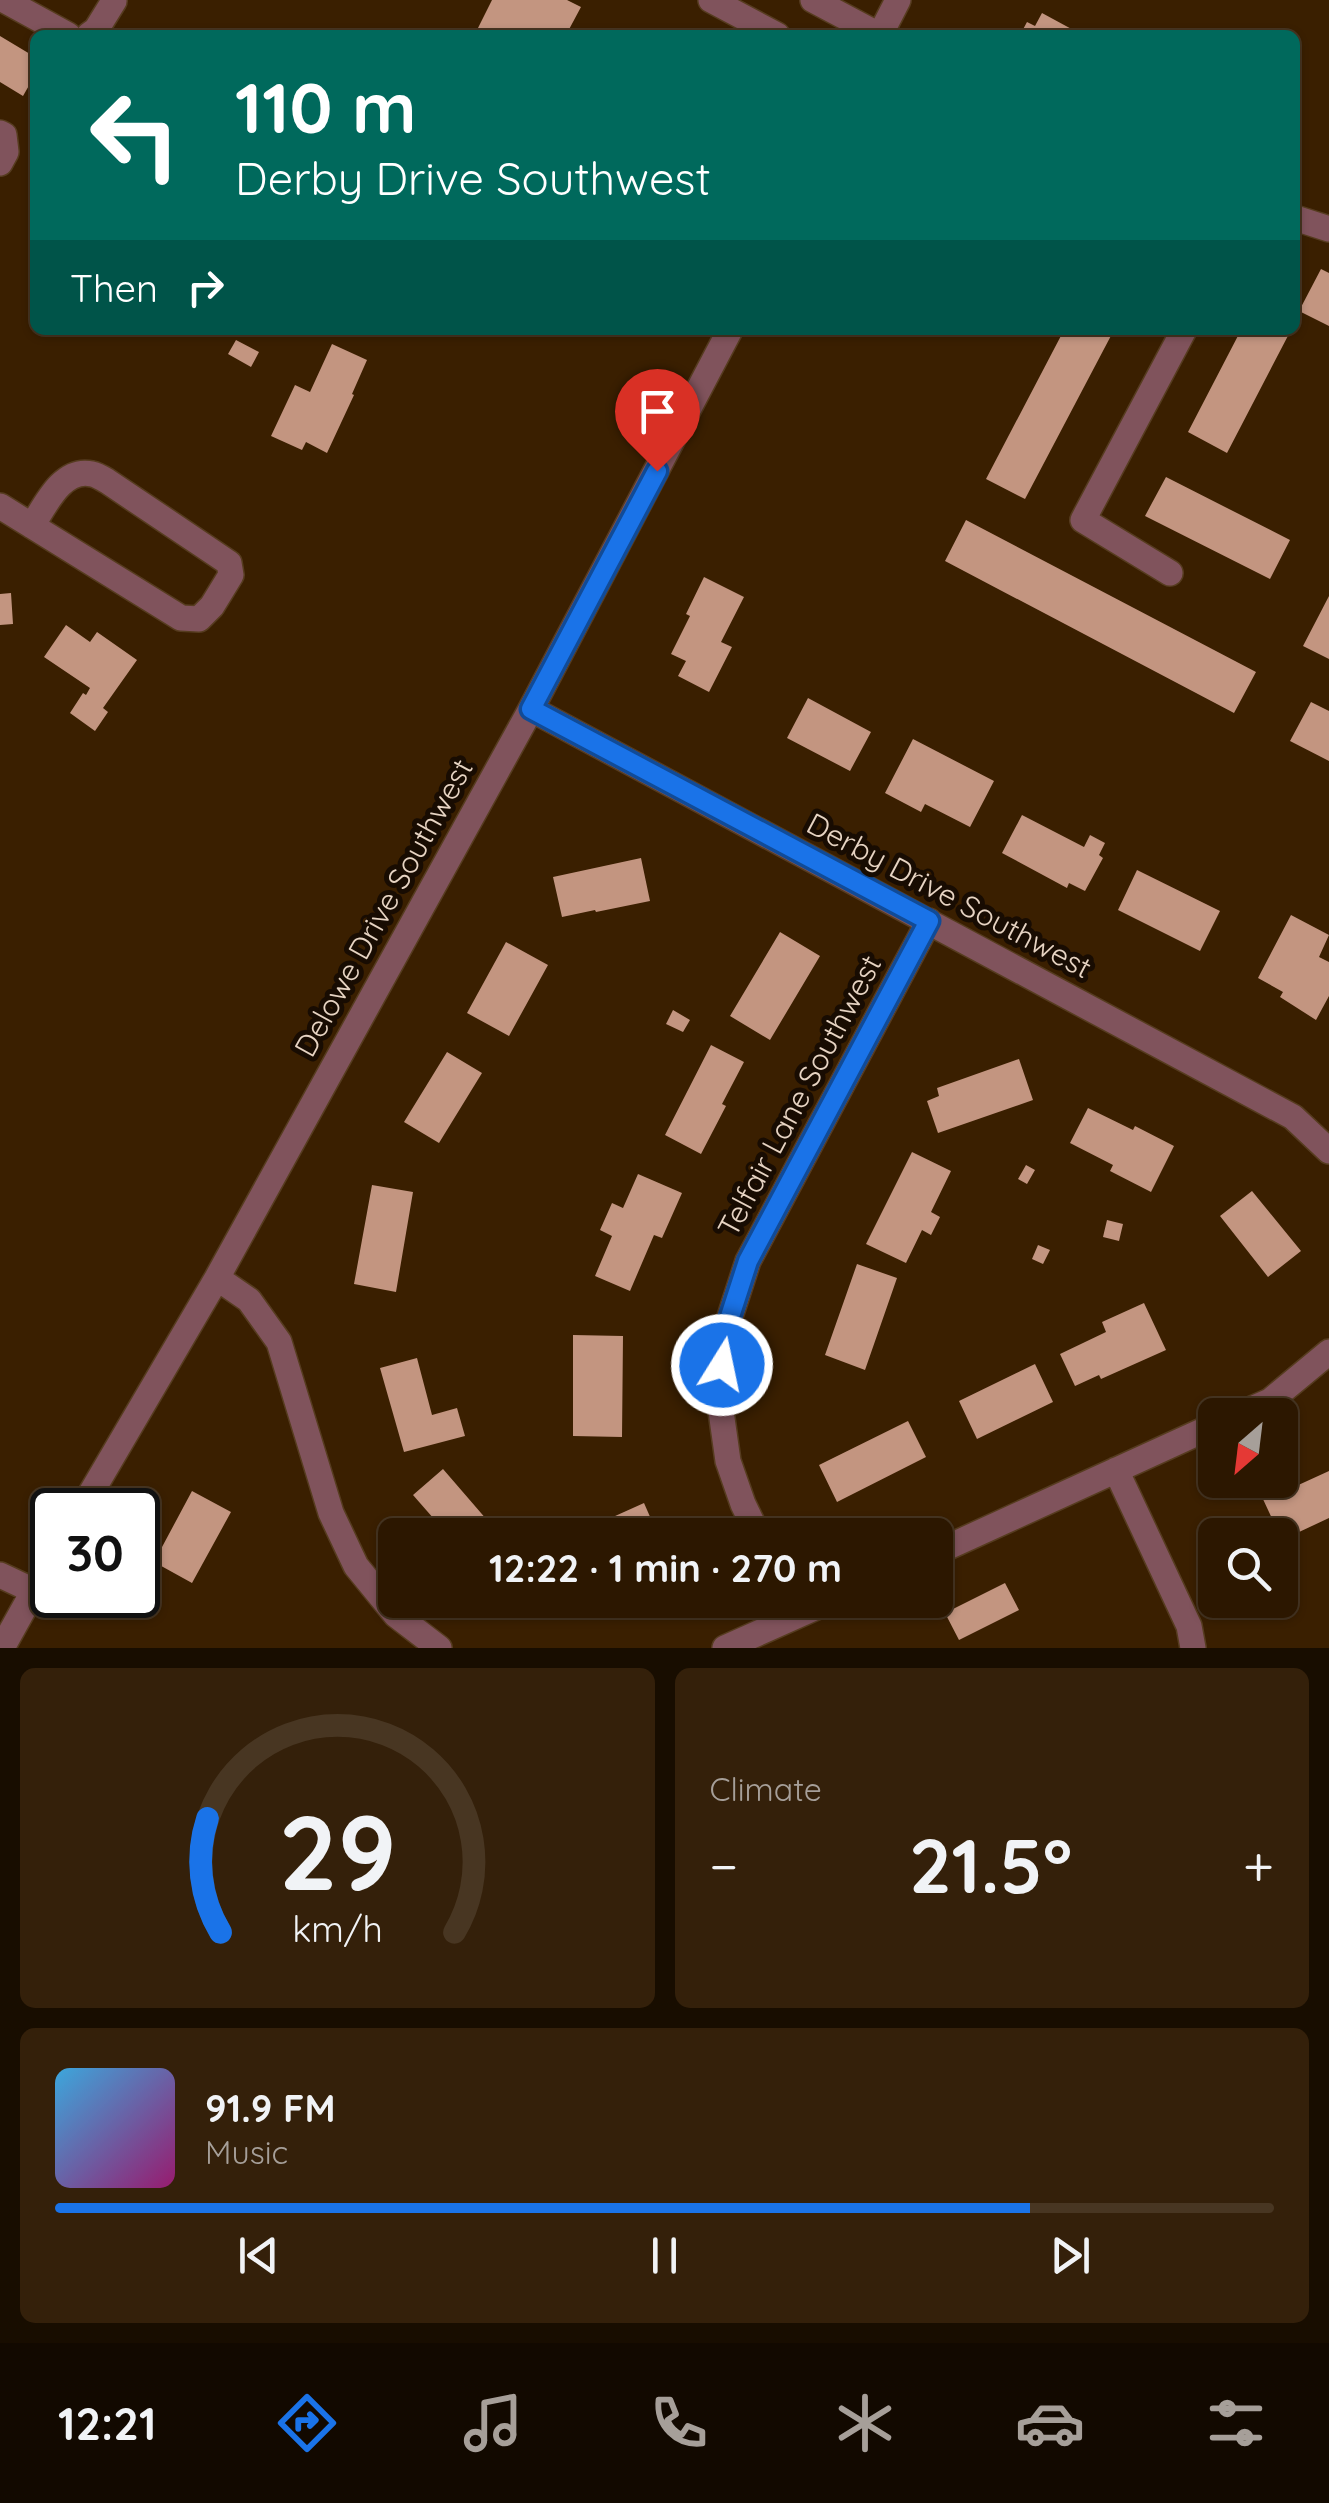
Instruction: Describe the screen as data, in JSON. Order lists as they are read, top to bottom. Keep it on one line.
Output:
{"streets":{"street":["Derby Drive Southwest","Delowe Drive Southwest","Telfair Lane Southwest"]},"crossings":[["Derby Drive Southwest","Delowe Drive Southwest"],["Derby Drive Southwest","Telfair Lane Southwest"]],"north":"bottom left","page":{"turn":["110 m","Derby Drive Southwest"],"then":"Then","limit":"30","trip":"12:22 · 1 min · 270 m","tile":"Climate","heat":["−","21.5°","+"],"song":["91.9 FM","Music"],"tabs":"12:21","gauge":["29","km/h"]}}
